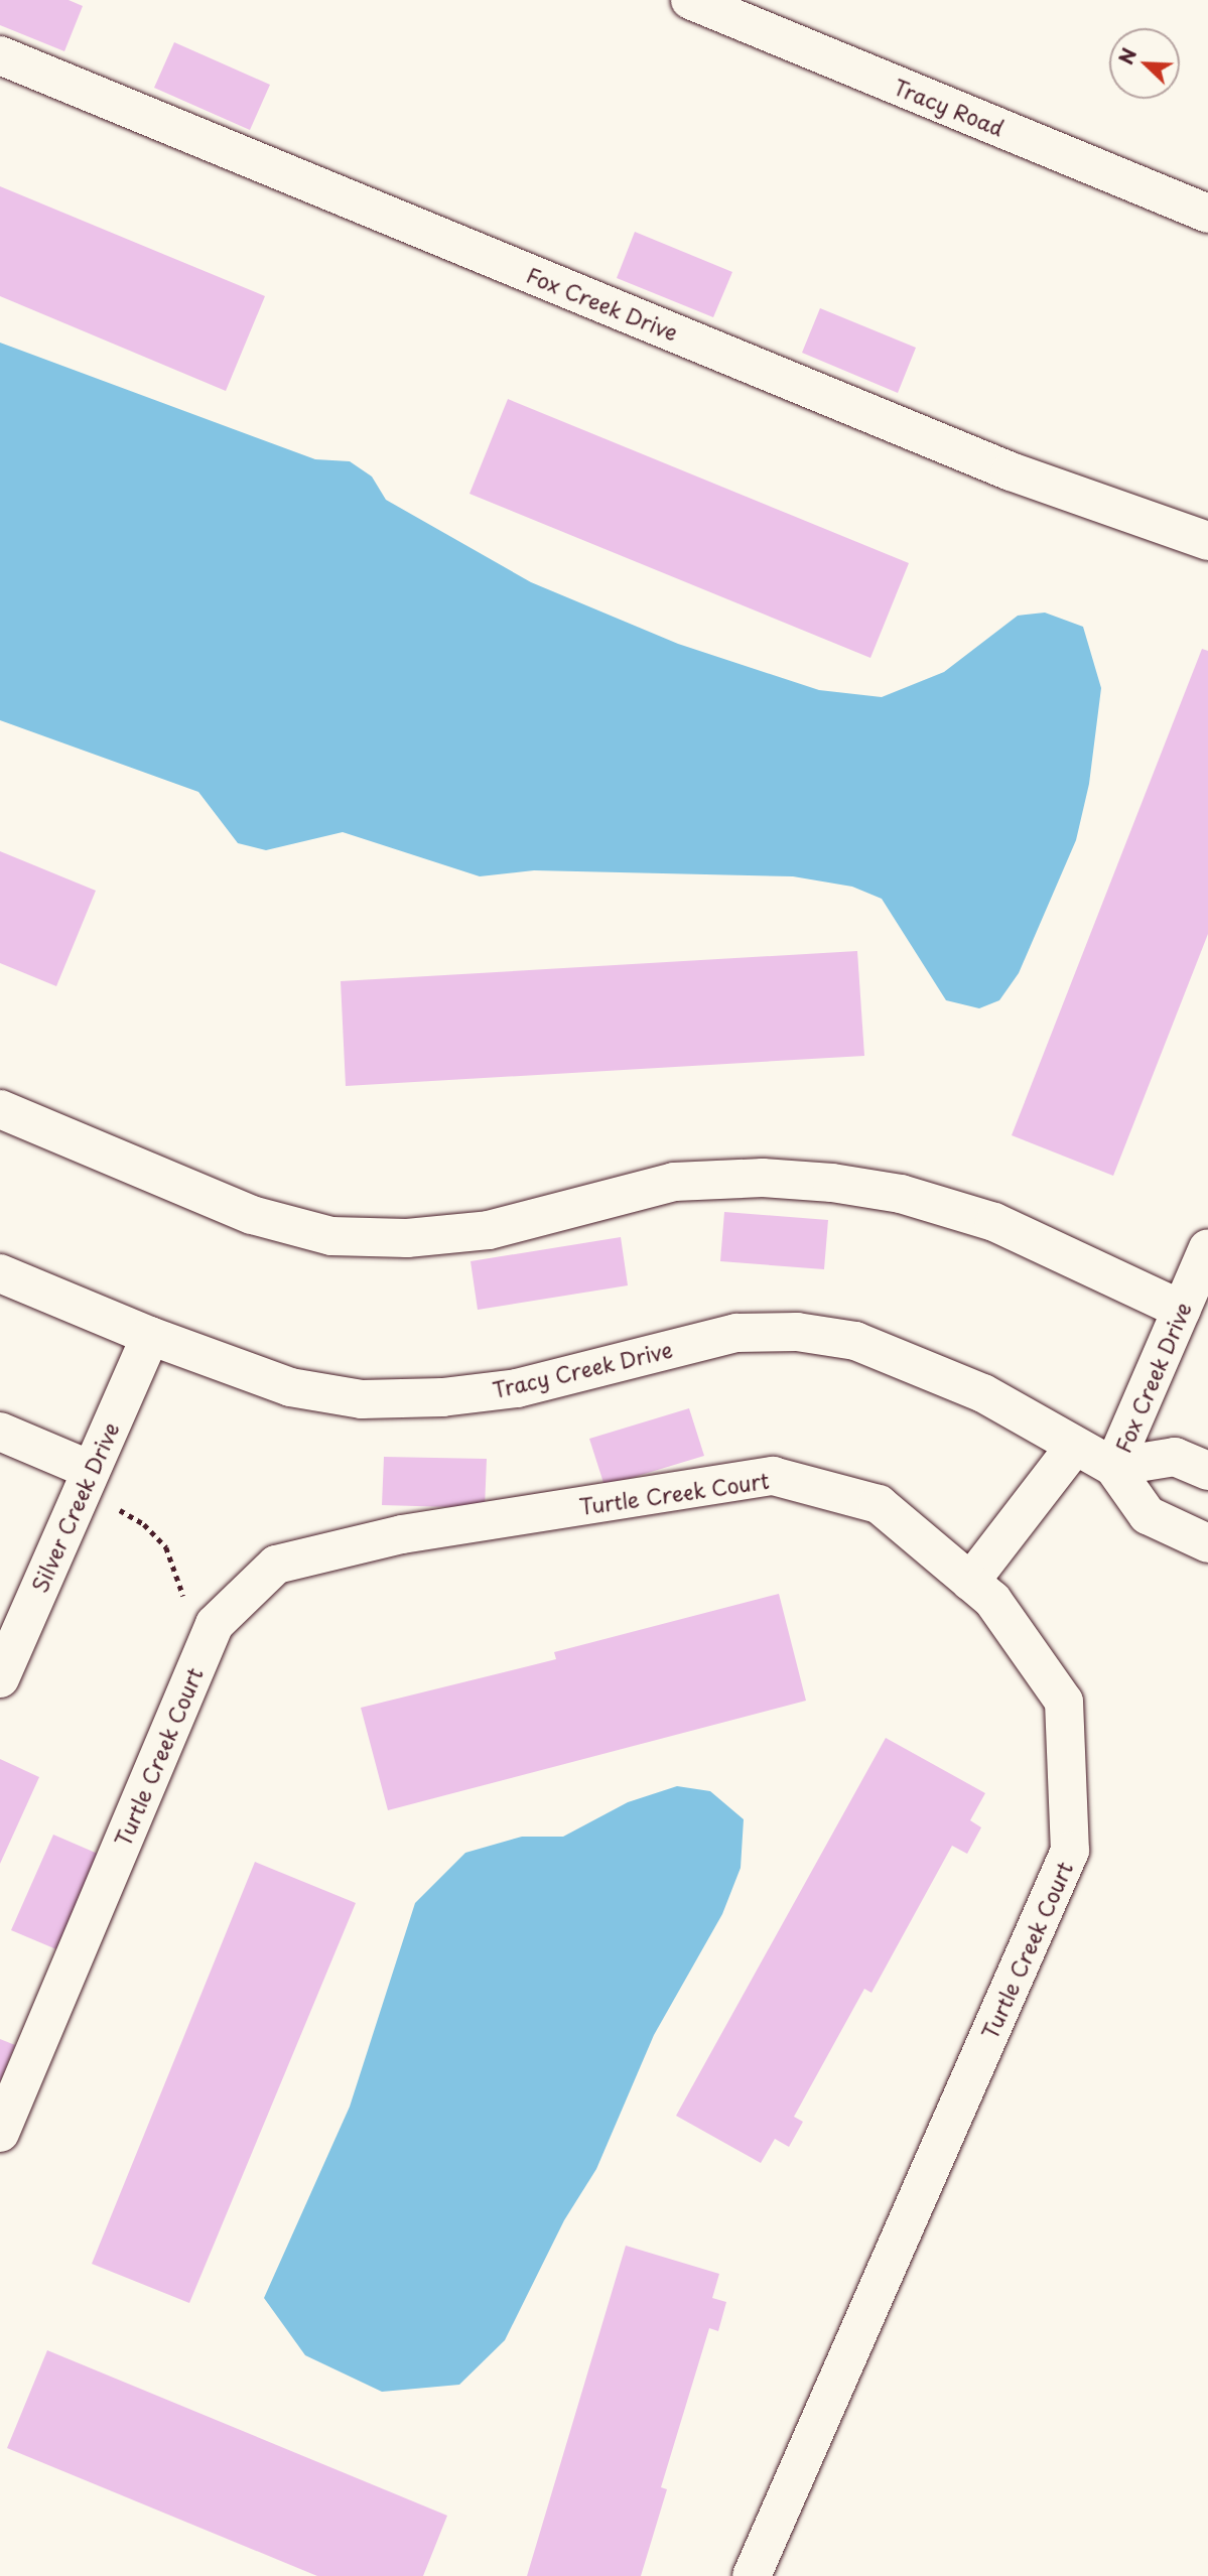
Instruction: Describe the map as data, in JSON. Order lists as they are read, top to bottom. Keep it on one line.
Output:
{"streets":{"street":["Tracy Road","Fox Creek Drive","Tracy Creek Drive","Turtle Creek Court","Silver Creek Drive"]},"crossings":[["Fox Creek Drive","Tracy Creek Drive"],["Tracy Creek Drive","Silver Creek Drive"]],"north":"top left"}
